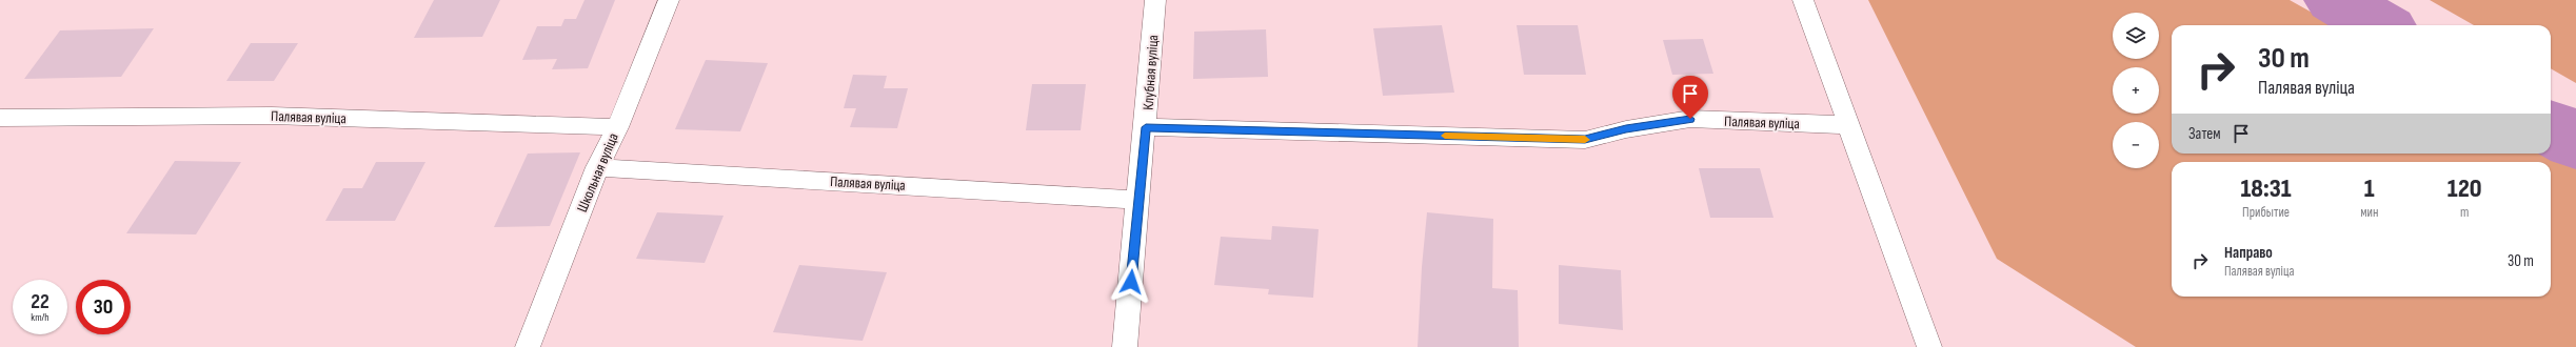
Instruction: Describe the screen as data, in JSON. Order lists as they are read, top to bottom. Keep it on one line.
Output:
{"streets":{"street":["Клубная вуліца","Палявая вуліца","Школьная вуліца"]},"crossings":[["Клубная вуліца","Палявая вуліца"],["Палявая вуліца","Школьная вуліца"]],"page":{"map_buttons":["+","−"],"turn":["30 m","Палявая вуліца"],"then":"Затем","eta":["18:31","Прибытие","1","мин","120","m"],"list":[{"name":"Направо","note":"Палявая вуліца","value":"30 m"}],"speed":"22 km/h","limit":"30"}}
